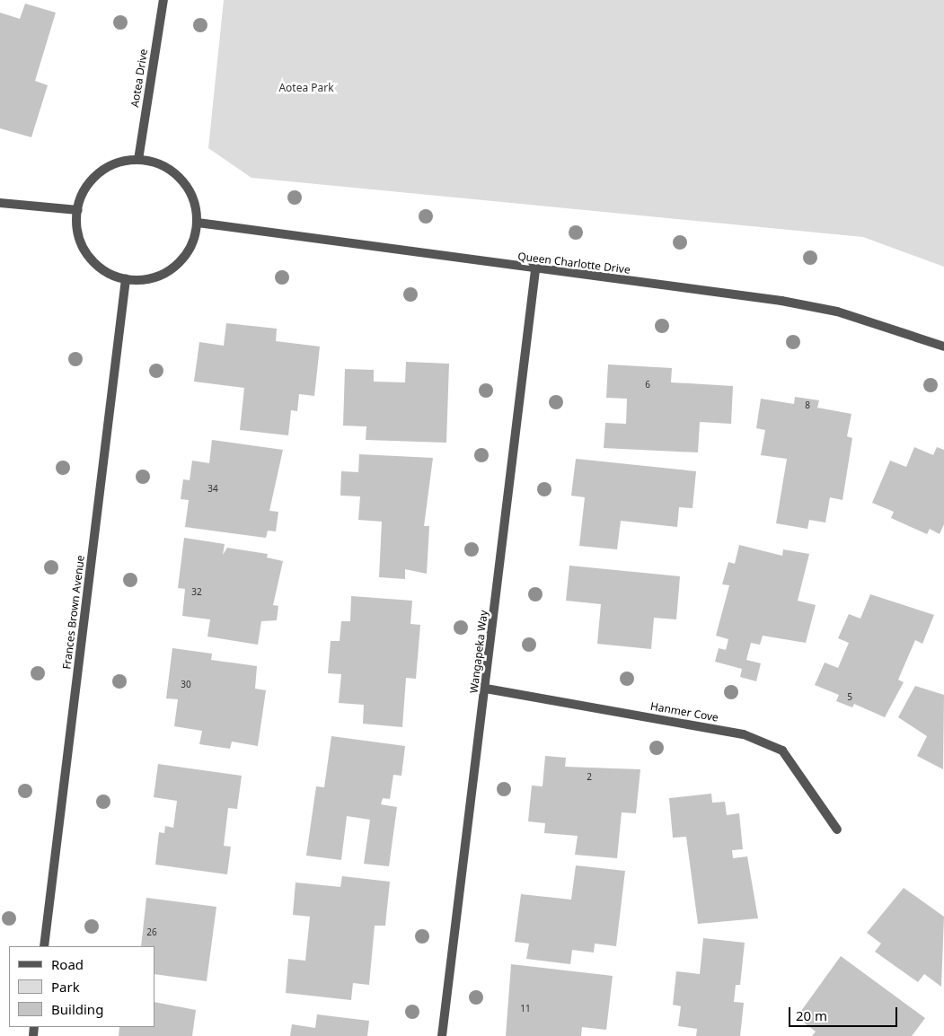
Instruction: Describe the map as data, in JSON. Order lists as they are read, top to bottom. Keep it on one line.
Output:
{"streets":{"street":["Aotea Drive","Queen Charlotte Drive","Frances Brown Avenue","Wangapeka Way","Hanmer Cove"]},"crossings":[["Aotea Drive","Queen Charlotte Drive"],["Aotea Drive","Frances Brown Avenue"],["Queen Charlotte Drive","Frances Brown Avenue"],["Queen Charlotte Drive","Wangapeka Way"],["Wangapeka Way","Hanmer Cove"]],"parks":["Aotea Park"],"house_numbers":["6","8","34","32","30","5","2","26","11"],"legend":["Road","Park","Building"],"scale_bar":"20 m"}
